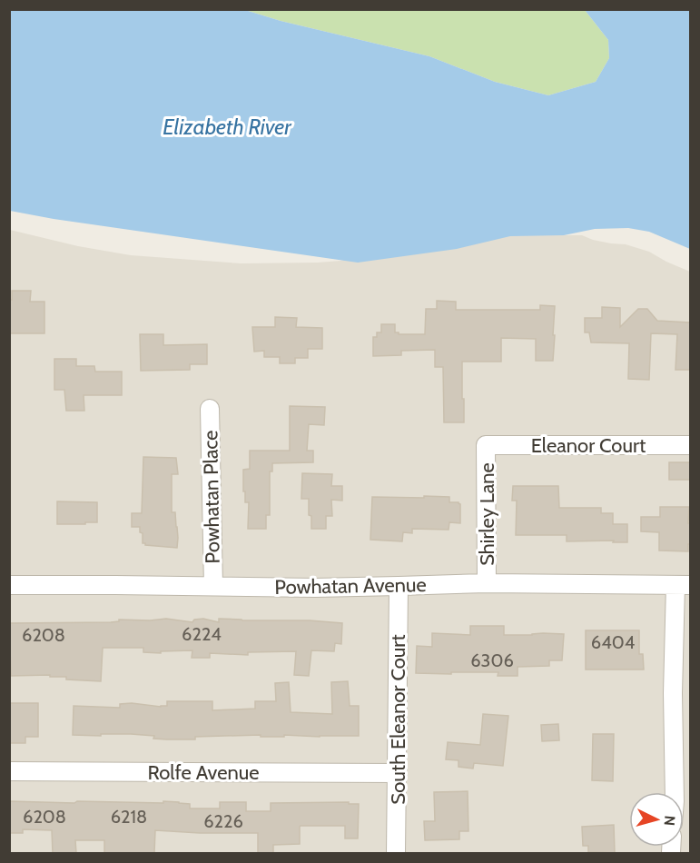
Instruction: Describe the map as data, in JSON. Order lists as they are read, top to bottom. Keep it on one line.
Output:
{"streets":{"street":["Eleanor Court","Powhatan Place","Shirley Lane","Powhatan Avenue","South Eleanor Court","Rolfe Avenue"]},"crossings":[["Eleanor Court","Shirley Lane"],["Powhatan Place","Powhatan Avenue"],["Shirley Lane","Powhatan Avenue"],["Powhatan Avenue","South Eleanor Court"],["South Eleanor Court","Rolfe Avenue"]],"water":["Elizabeth River"],"house_numbers":["6224","6208","6404","6306","6208","6218","6226"],"north":"right"}
